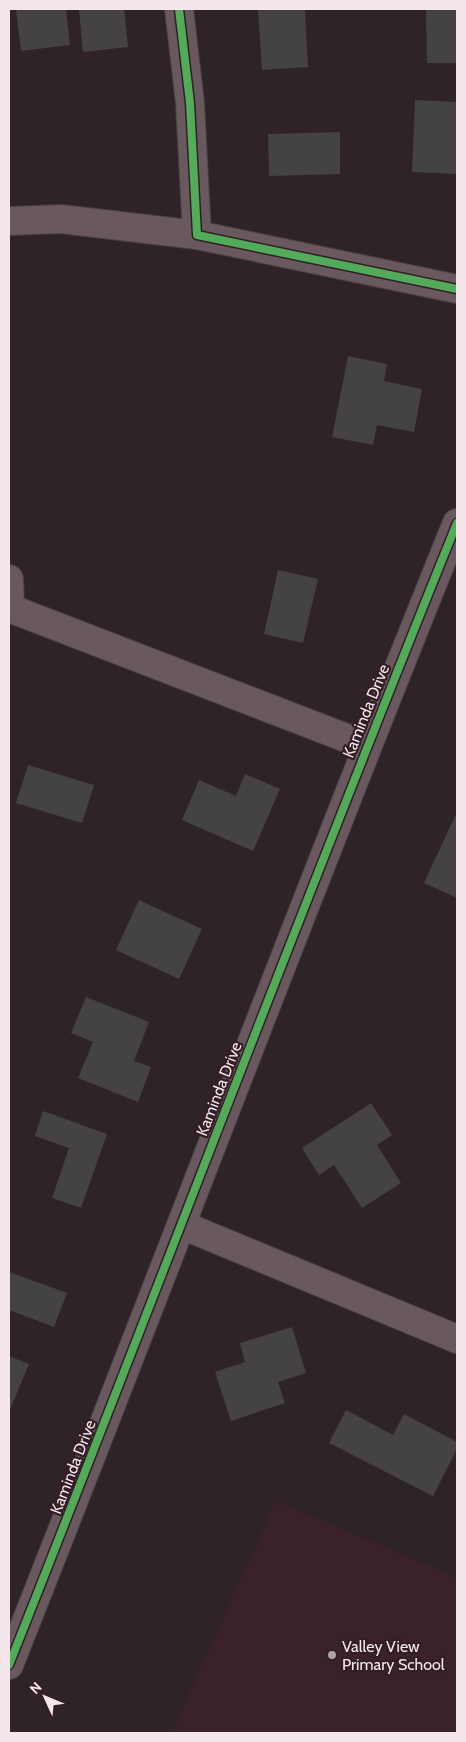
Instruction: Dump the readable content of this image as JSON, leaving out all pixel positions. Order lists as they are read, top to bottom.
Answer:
{
  "streets": {
    "street": ["Kaminda Drive"]
  },
  "places": ["Valley View Primary School"],
  "north": "top left"
}
